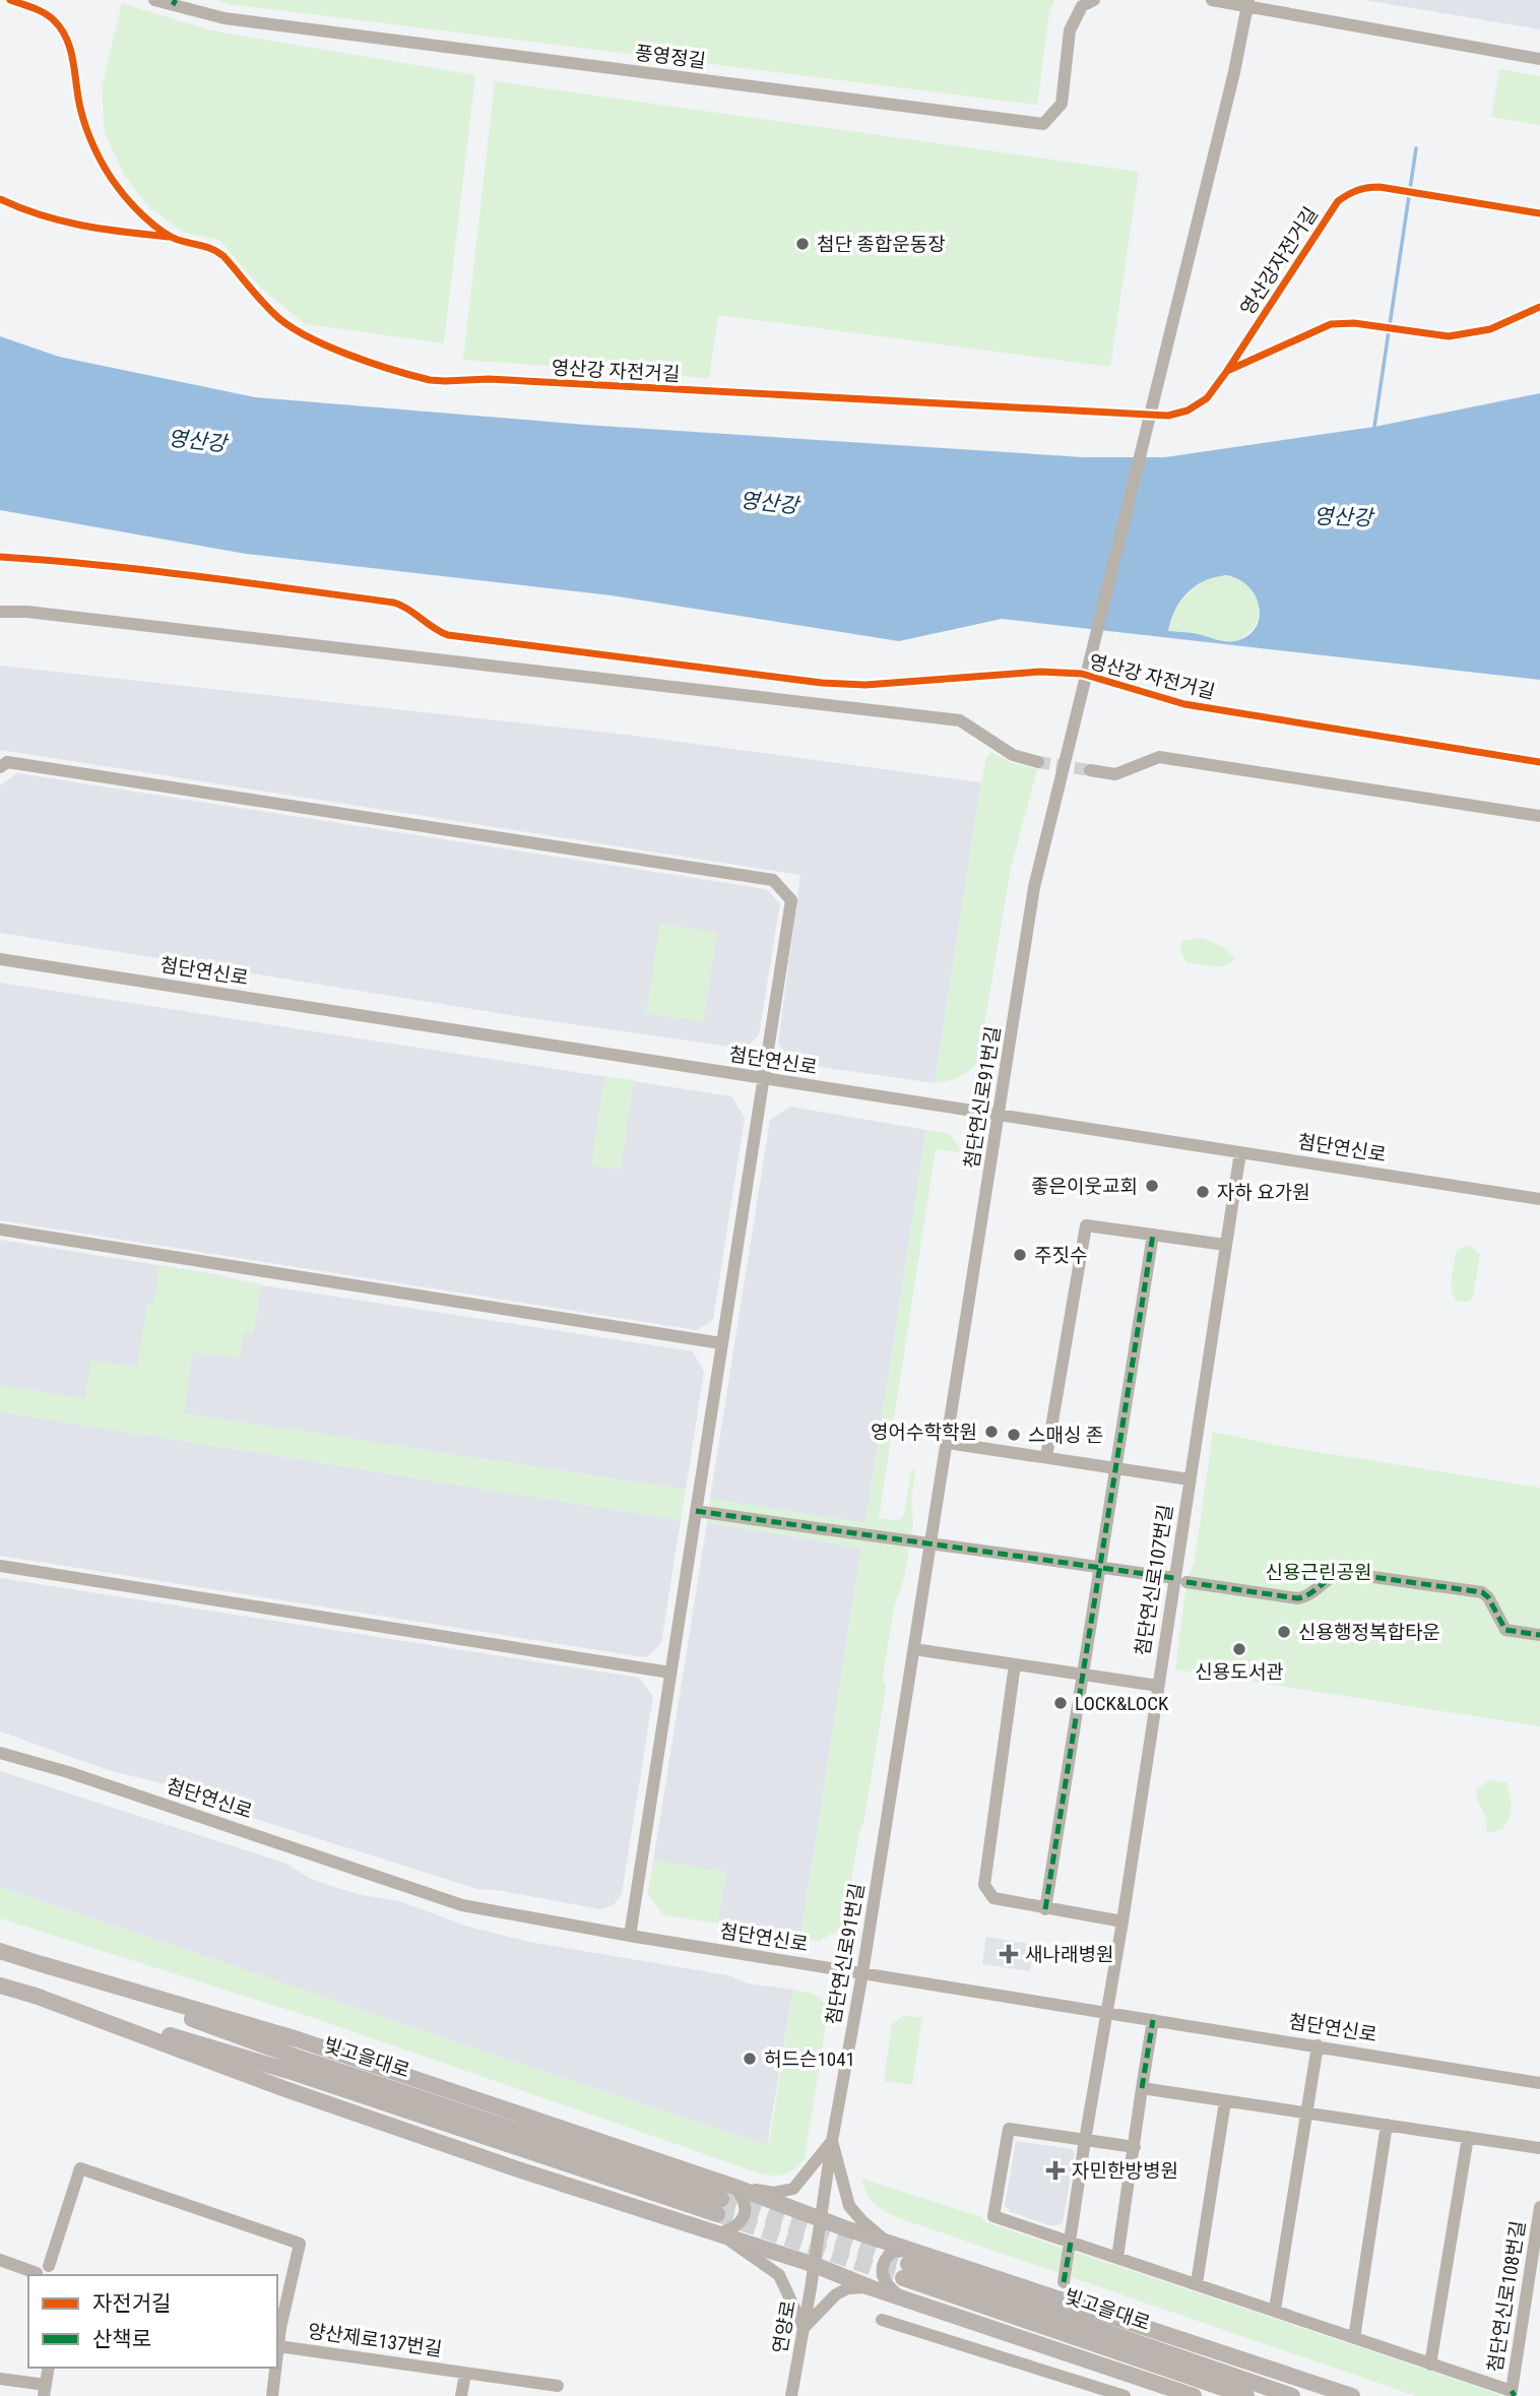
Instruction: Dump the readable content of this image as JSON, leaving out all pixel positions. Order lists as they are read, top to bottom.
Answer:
{
  "streets": {
    "main road": ["빛고을대로"],
    "street": [
      "풍영정길",
      "첨단연신로",
      "첨단연신로91번길",
      "첨단연신로107번길",
      "첨단연신로108번길",
      "연양로",
      "양산제로137번길"
    ],
    "cycle path": ["영산강자전거길", "영산강 자전거길"]
  },
  "crossings": [
    ["첨단연신로", "첨단연신로91번길"],
    ["첨단연신로", "첨단연신로107번길"],
    ["첨단연신로91번길", "연양로"]
  ],
  "water": ["영산강"],
  "parks": ["신용근린공원"],
  "places": {
    "other": [
      "첨단 종합운동장",
      "좋은이웃교회",
      "자하 요가원",
      "주짓수",
      "영어수학학원",
      "스매싱 존",
      "신용행정복합타운",
      "신용도서관",
      "LOCK&LOCK",
      "허드슨1041"
    ],
    "health": ["새나래병원", "자민한방병원"]
  },
  "legend": ["자전거길", "산책로"]
}
